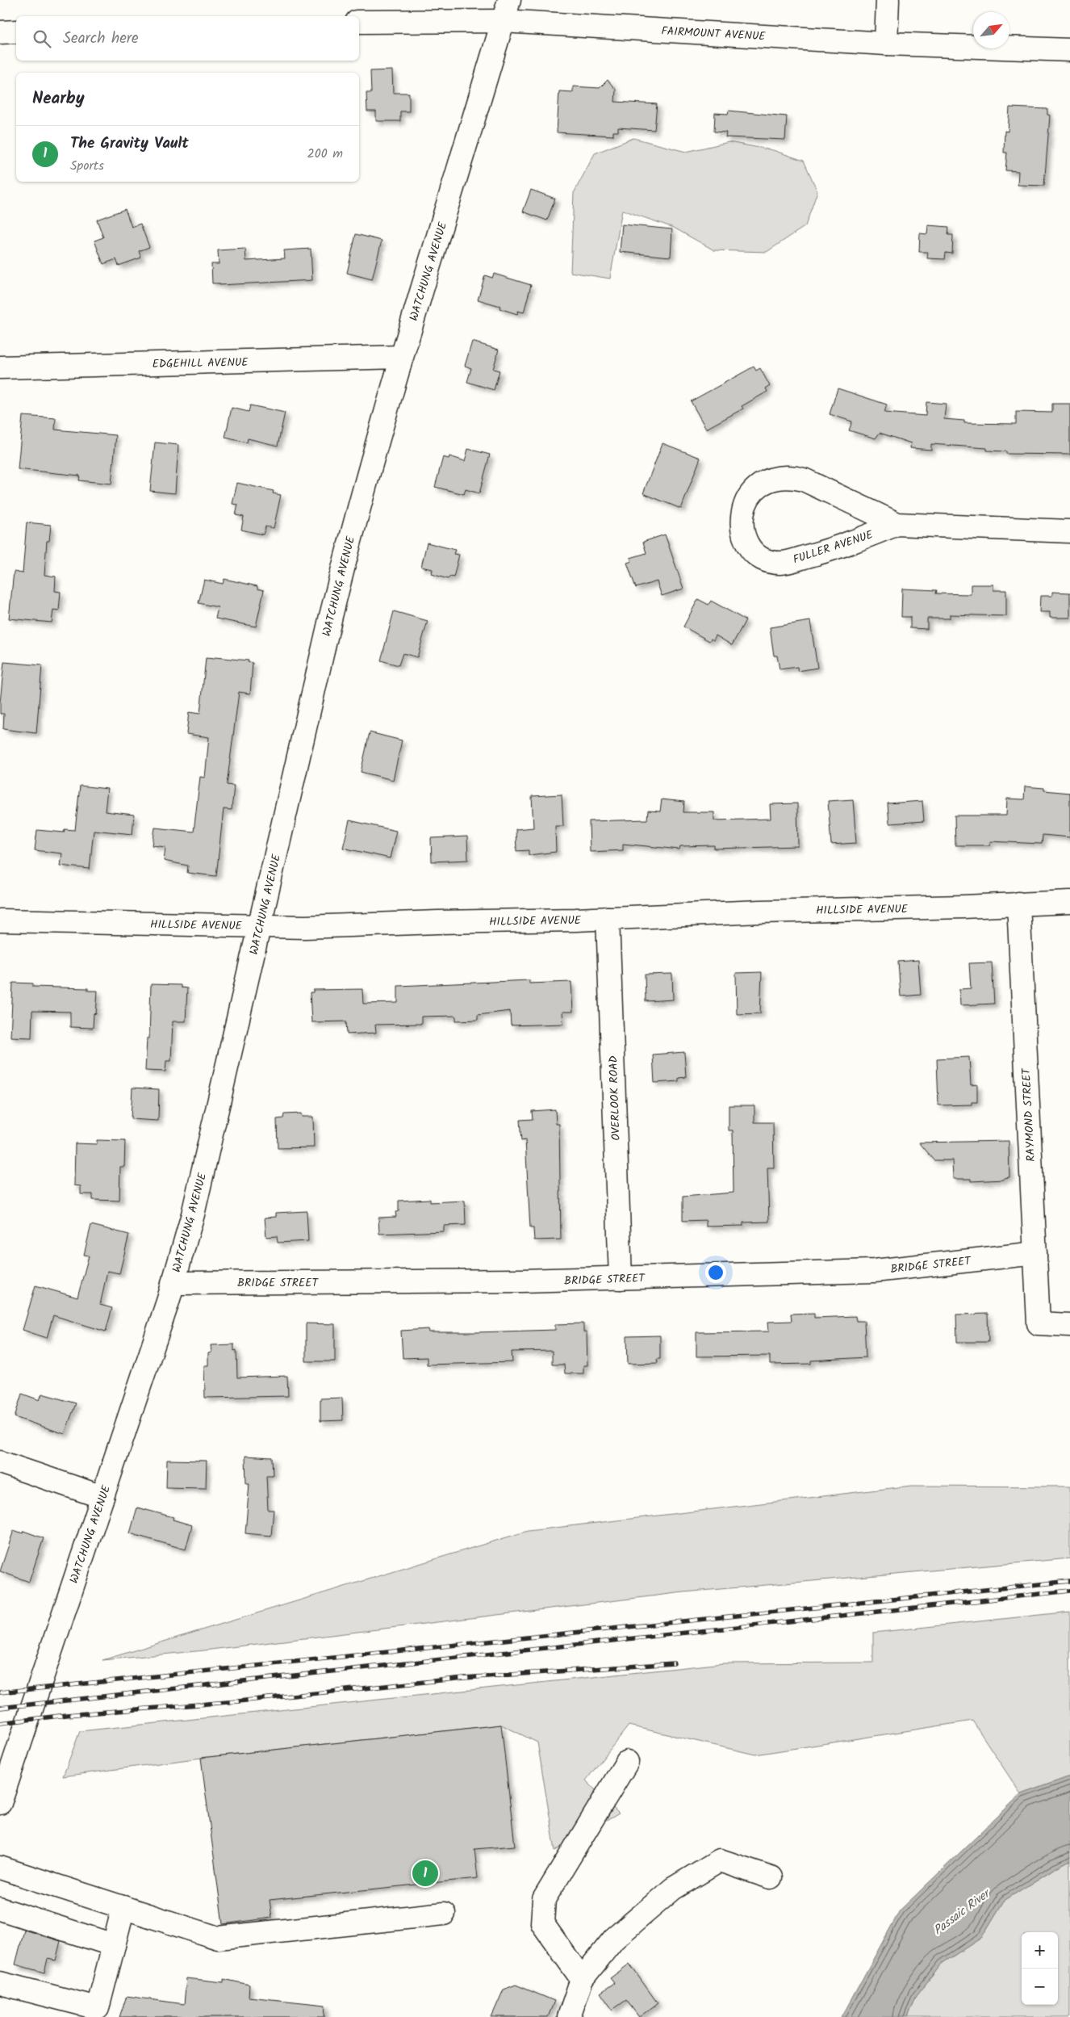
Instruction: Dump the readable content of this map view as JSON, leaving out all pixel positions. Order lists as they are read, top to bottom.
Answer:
{
  "streets": {
    "street": [
      "FAIRMOUNT AVENUE",
      "WATCHUNG AVENUE",
      "EDGEHILL AVENUE",
      "FULLER AVENUE",
      "HILLSIDE AVENUE",
      "OVERLOOK ROAD",
      "RAYMOND STREET",
      "BRIDGE STREET"
    ]
  },
  "crossings": [
    ["FAIRMOUNT AVENUE", "WATCHUNG AVENUE"],
    ["WATCHUNG AVENUE", "EDGEHILL AVENUE"],
    ["WATCHUNG AVENUE", "HILLSIDE AVENUE"],
    ["WATCHUNG AVENUE", "BRIDGE STREET"],
    ["HILLSIDE AVENUE", "OVERLOOK ROAD"],
    ["HILLSIDE AVENUE", "RAYMOND STREET"],
    ["OVERLOOK ROAD", "BRIDGE STREET"],
    ["RAYMOND STREET", "BRIDGE STREET"]
  ],
  "water": ["Passaic River"],
  "north": "top right",
  "page": {
    "search": "Search here",
    "heading": "Nearby",
    "list": [
      {
        "mark": "1",
        "name": "The Gravity Vault",
        "note": "Sports",
        "value": "200 m"
      }
    ],
    "pins": "1",
    "map_buttons": ["+", "−"]
  }
}
